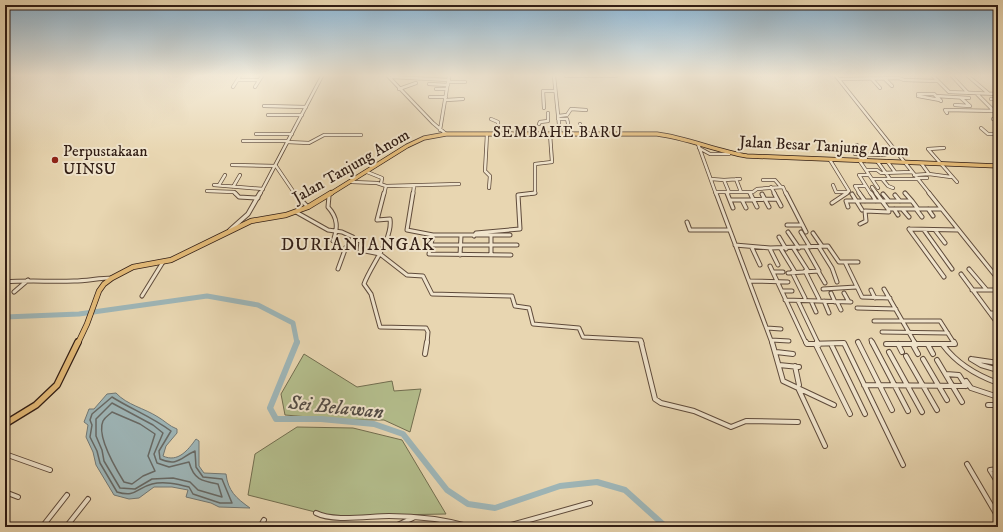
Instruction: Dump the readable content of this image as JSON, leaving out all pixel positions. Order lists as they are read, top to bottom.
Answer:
{
  "streets": {
    "main road": ["Jalan Besar Tanjung Anom", "Jalan Tanjung Anom"]
  },
  "crossings": [
    ["Jalan Besar Tanjung Anom", "Jalan Tanjung Anom"]
  ],
  "districts": ["SEMBAHE BARU", "DURIANJANGAK"],
  "water": ["Sei Belawan"],
  "places": ["Perpustakaan UINSU"]
}
